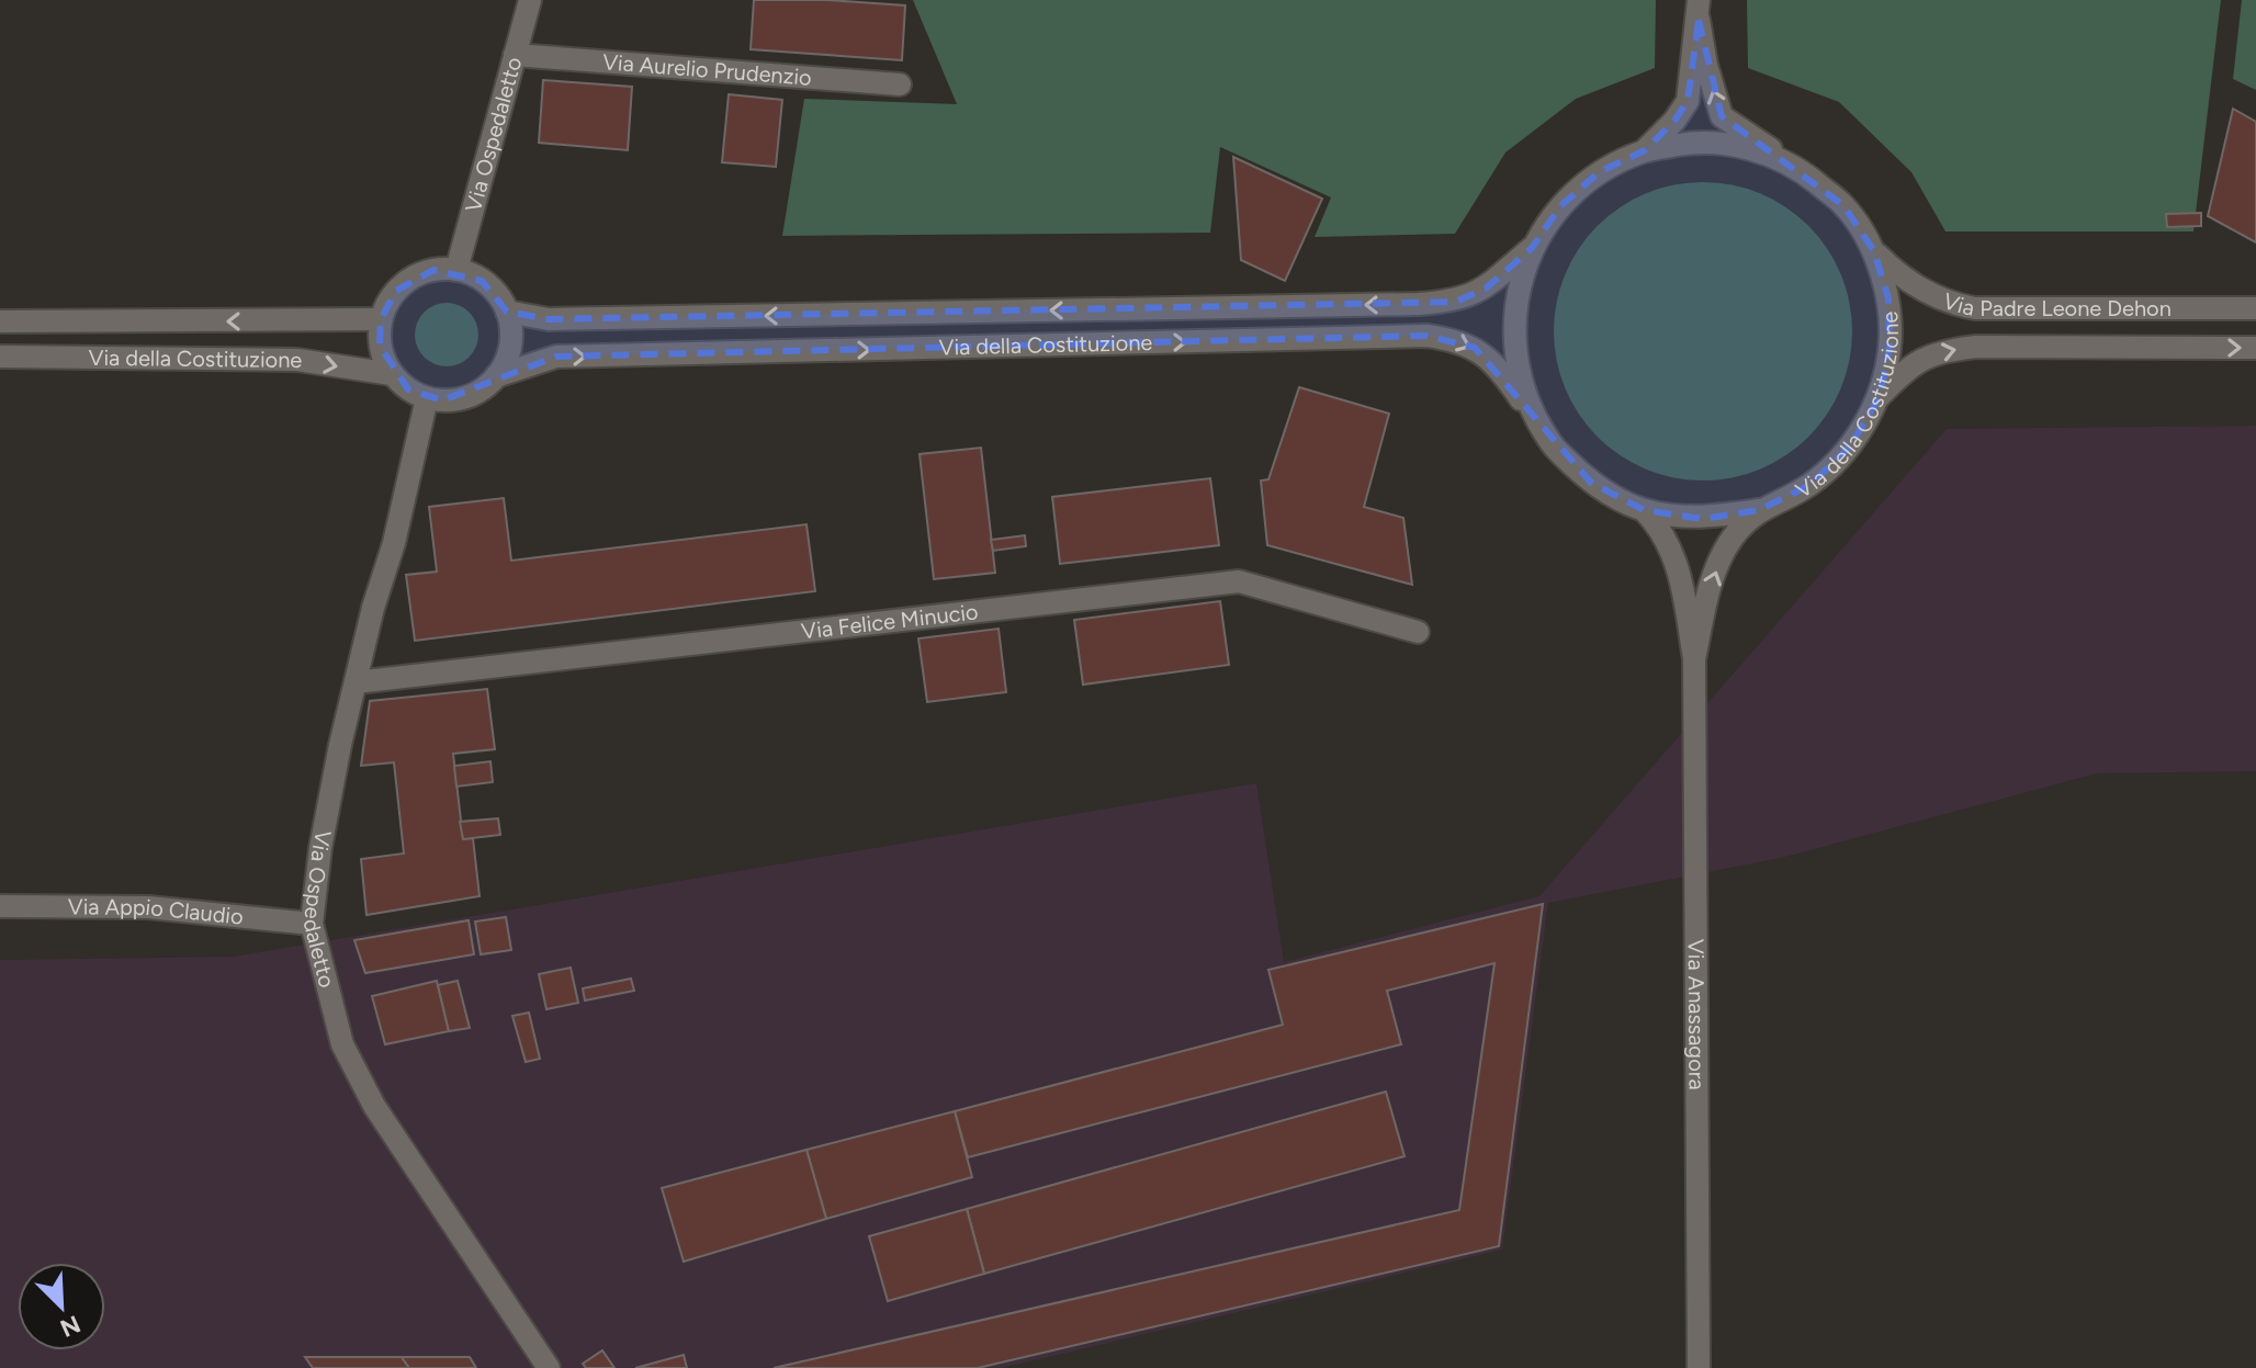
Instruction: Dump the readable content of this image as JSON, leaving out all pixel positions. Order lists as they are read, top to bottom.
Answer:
{
  "streets": {
    "street": [
      "Via Aurelio Prudenzio",
      "Via Ospedaletto",
      "Via Padre Leone Dehon",
      "Via della Costituzione",
      "Via Felice Minucio",
      "Via Appio Claudio",
      "Via Anassagora"
    ]
  },
  "crossings": [
    ["Via Aurelio Prudenzio", "Via Ospedaletto"],
    ["Via Ospedaletto", "Via della Costituzione"],
    ["Via Ospedaletto", "Via Felice Minucio"],
    ["Via Ospedaletto", "Via Appio Claudio"],
    ["Via Padre Leone Dehon", "Via della Costituzione"],
    ["Via della Costituzione", "Via Anassagora"]
  ],
  "north": "bottom right"
}
